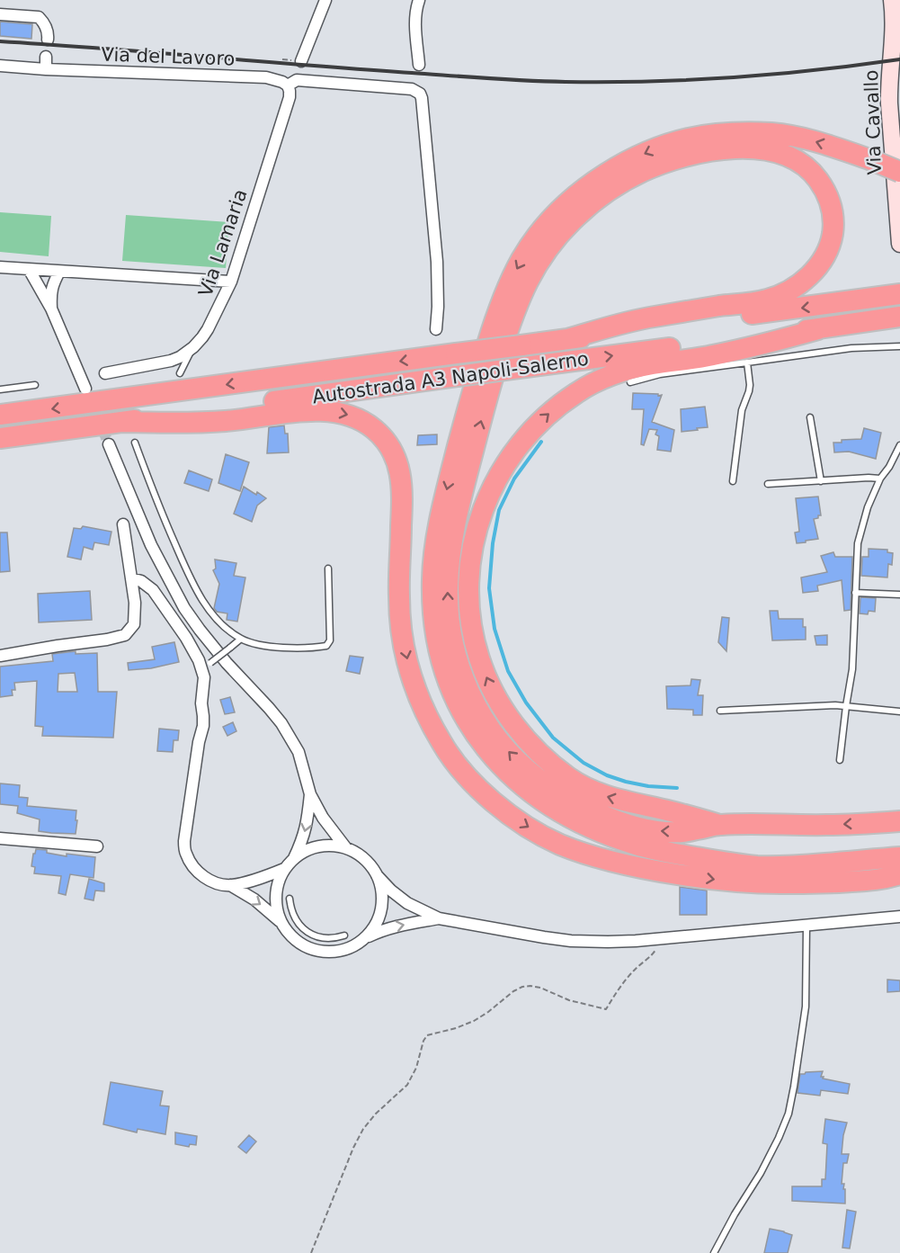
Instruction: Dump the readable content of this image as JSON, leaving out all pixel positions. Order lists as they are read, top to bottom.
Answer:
{
  "streets": {
    "highway": ["Autostrada A3 Napoli-Salerno"],
    "main road": ["Via Cavallo"],
    "street": ["Via del Lavoro", "Via Lamaria"]
  },
  "crossings": [
    ["Via del Lavoro", "Via Lamaria"]
  ]
}
